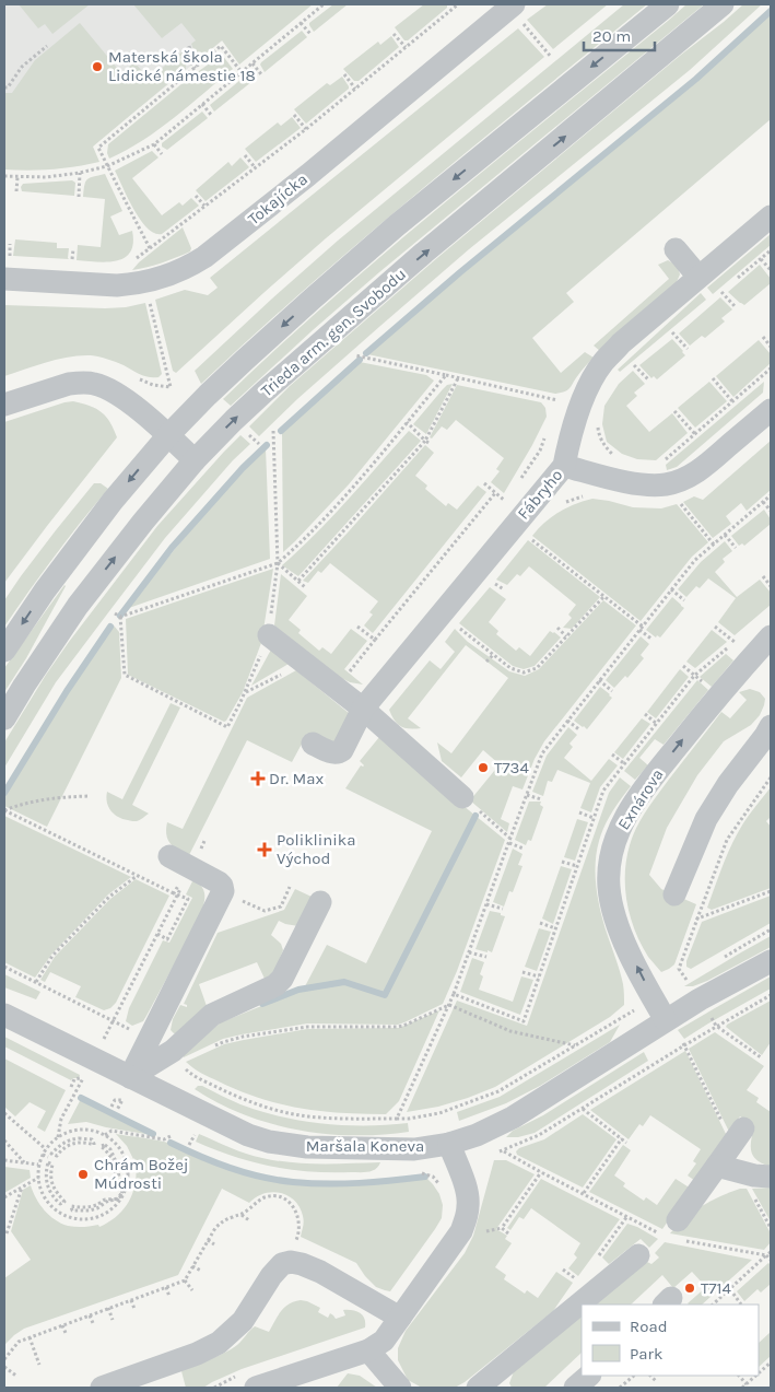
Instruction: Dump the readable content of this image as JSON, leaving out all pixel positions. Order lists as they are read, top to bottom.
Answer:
{
  "streets": {
    "street": [
      "Tokajícka",
      "Trieda arm. gen. Svobodu",
      "Fábryho",
      "Exnárova",
      "Maršala Koneva"
    ]
  },
  "crossings": [
    ["Exnárova", "Maršala Koneva"]
  ],
  "places": {
    "other": [
      "Materská škola Lidické námestie 18",
      "T734",
      "Chrám Božej Múdrosti",
      "T714"
    ],
    "health": ["Dr. Max", "Poliklinika Východ"]
  },
  "legend": ["Road", "Park"],
  "scale_bar": "20 m"
}
